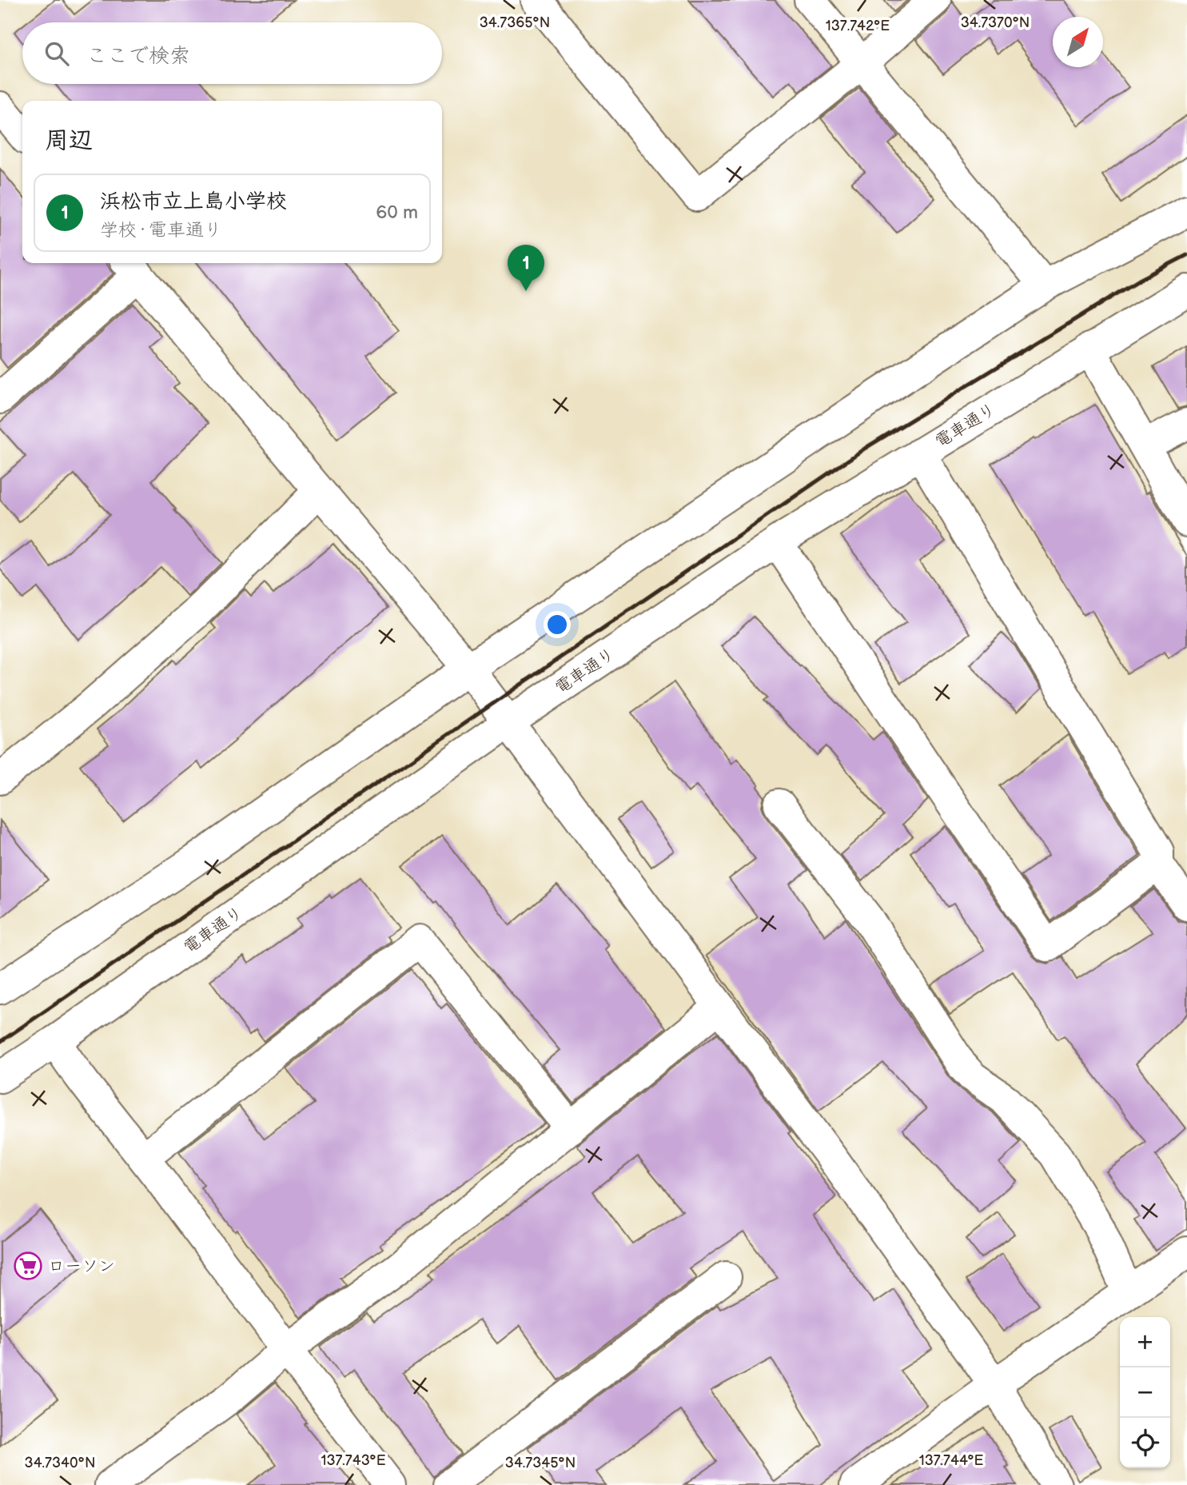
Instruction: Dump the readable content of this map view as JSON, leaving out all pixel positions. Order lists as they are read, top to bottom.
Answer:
{
  "streets": {
    "street": ["電車通り"]
  },
  "places": {
    "supermarket": ["ローソン"]
  },
  "north": "top right",
  "page": {
    "search": "ここで検索",
    "heading": "周辺",
    "list": [
      {
        "mark": "1",
        "name": "浜松市立上島小学校",
        "note": "学校 · 電車通り",
        "value": "60 m"
      }
    ],
    "pins": "1",
    "map_buttons": ["+", "−"]
  },
  "coordinates": [
    "34.7365°N",
    "34.7370°N",
    "137.742°E",
    "137.743°E",
    "137.744°E",
    "34.7340°N",
    "34.7345°N"
  ]
}
